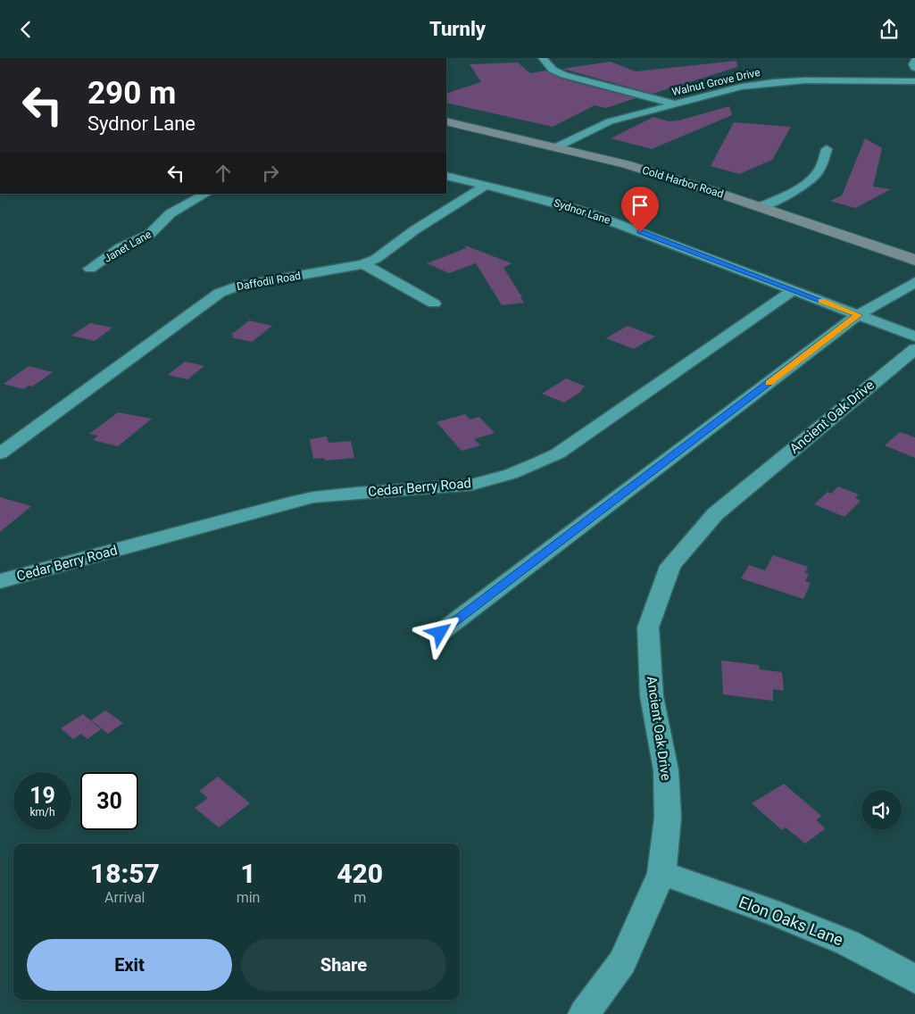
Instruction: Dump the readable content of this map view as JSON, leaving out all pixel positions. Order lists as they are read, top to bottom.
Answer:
{
  "streets": {
    "main road": ["Cold Harbor Road"],
    "street": [
      "Walnut Grove Drive",
      "Sydnor Lane",
      "Janet Lane",
      "Daffodil Road",
      "Ancient Oak Drive",
      "Cedar Berry Road",
      "Elon Oaks Lane"
    ]
  },
  "crossings": [
    ["Walnut Grove Drive", "Cold Harbor Road"],
    ["Sydnor Lane", "Daffodil Road"],
    ["Sydnor Lane", "Cedar Berry Road"],
    ["Ancient Oak Drive", "Elon Oaks Lane"]
  ],
  "page": {
    "header": "Turnly",
    "turn": ["290 m", "Sydnor Lane"],
    "speed": "19 km/h",
    "limit": "30",
    "eta": [
      "18:57",
      "Arrival",
      "1",
      "min",
      "420",
      "m"
    ],
    "buttons": ["Exit", "Share"]
  }
}
